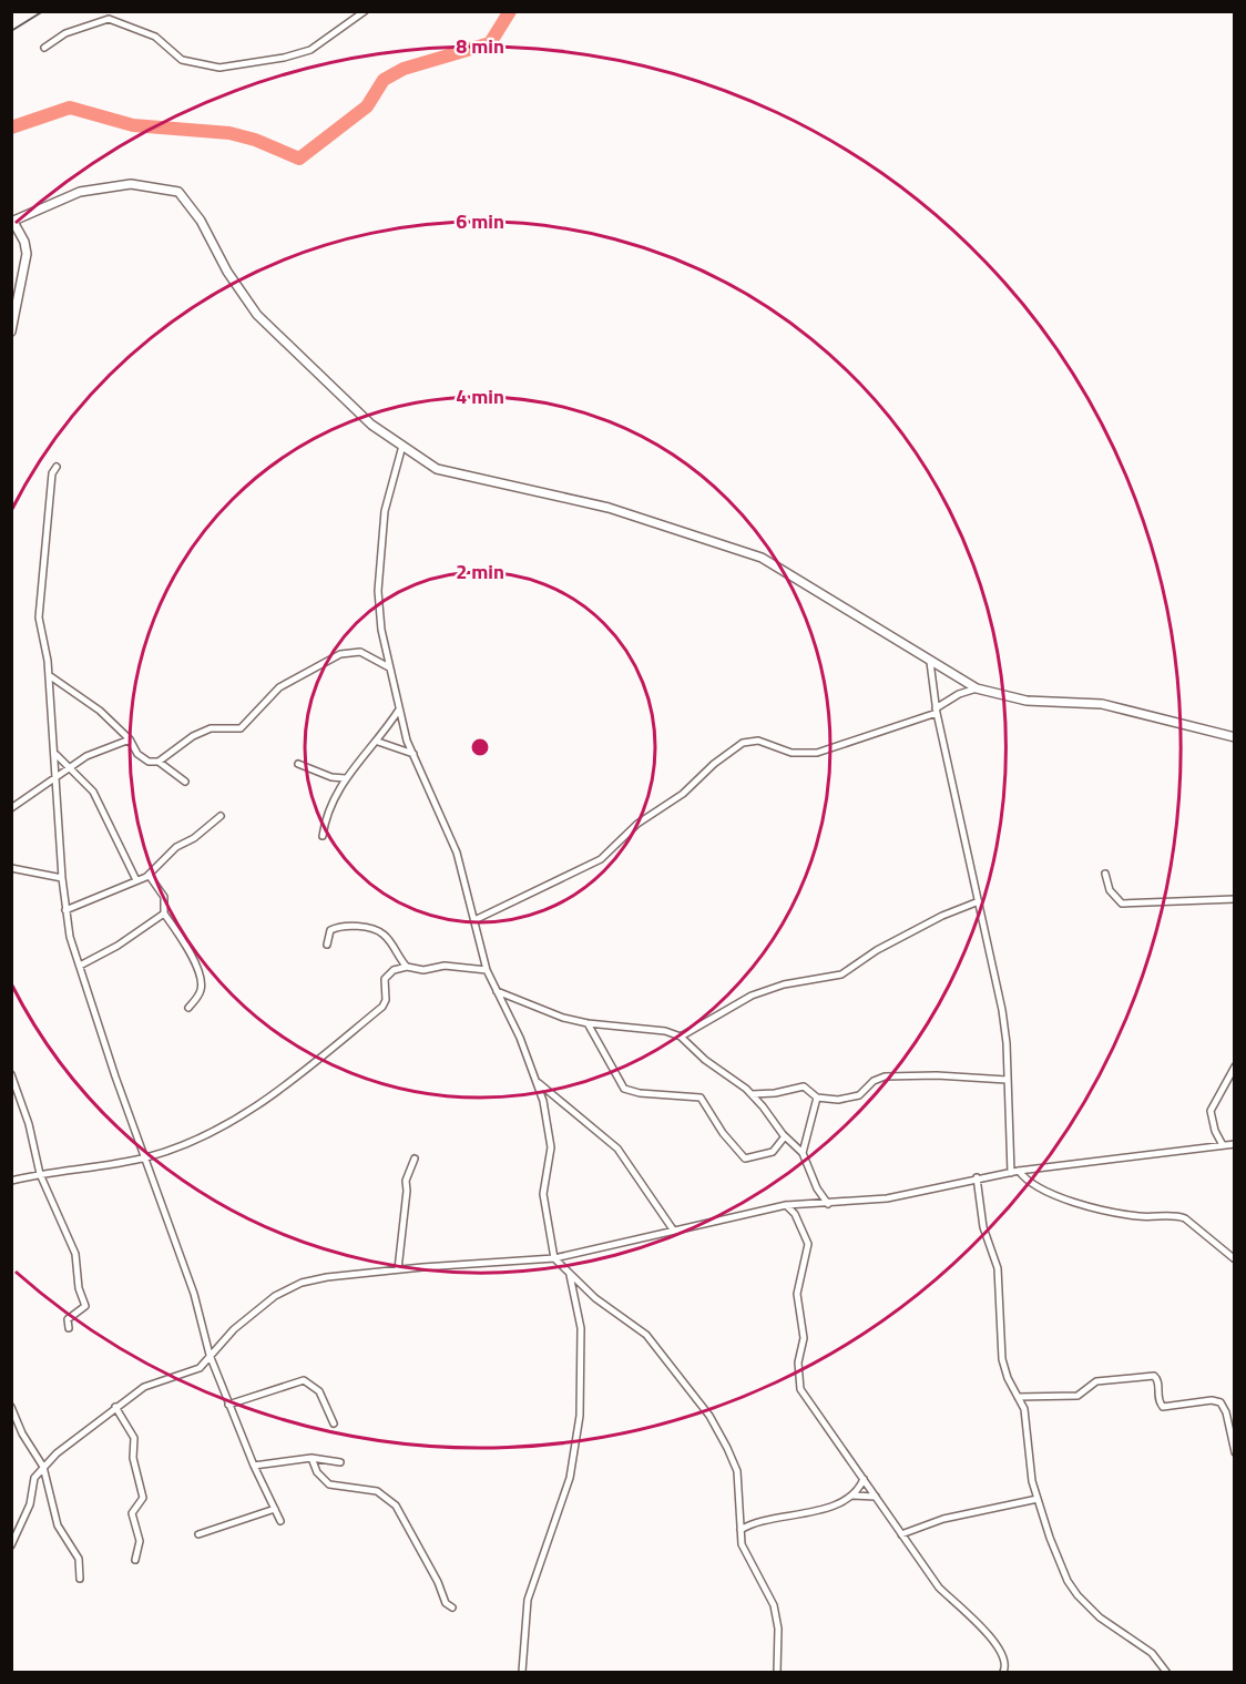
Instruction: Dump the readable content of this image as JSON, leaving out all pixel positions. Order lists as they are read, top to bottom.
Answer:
{
  "rings": [
    "8 min",
    "6 min",
    "4 min",
    "2 min"
  ]
}
